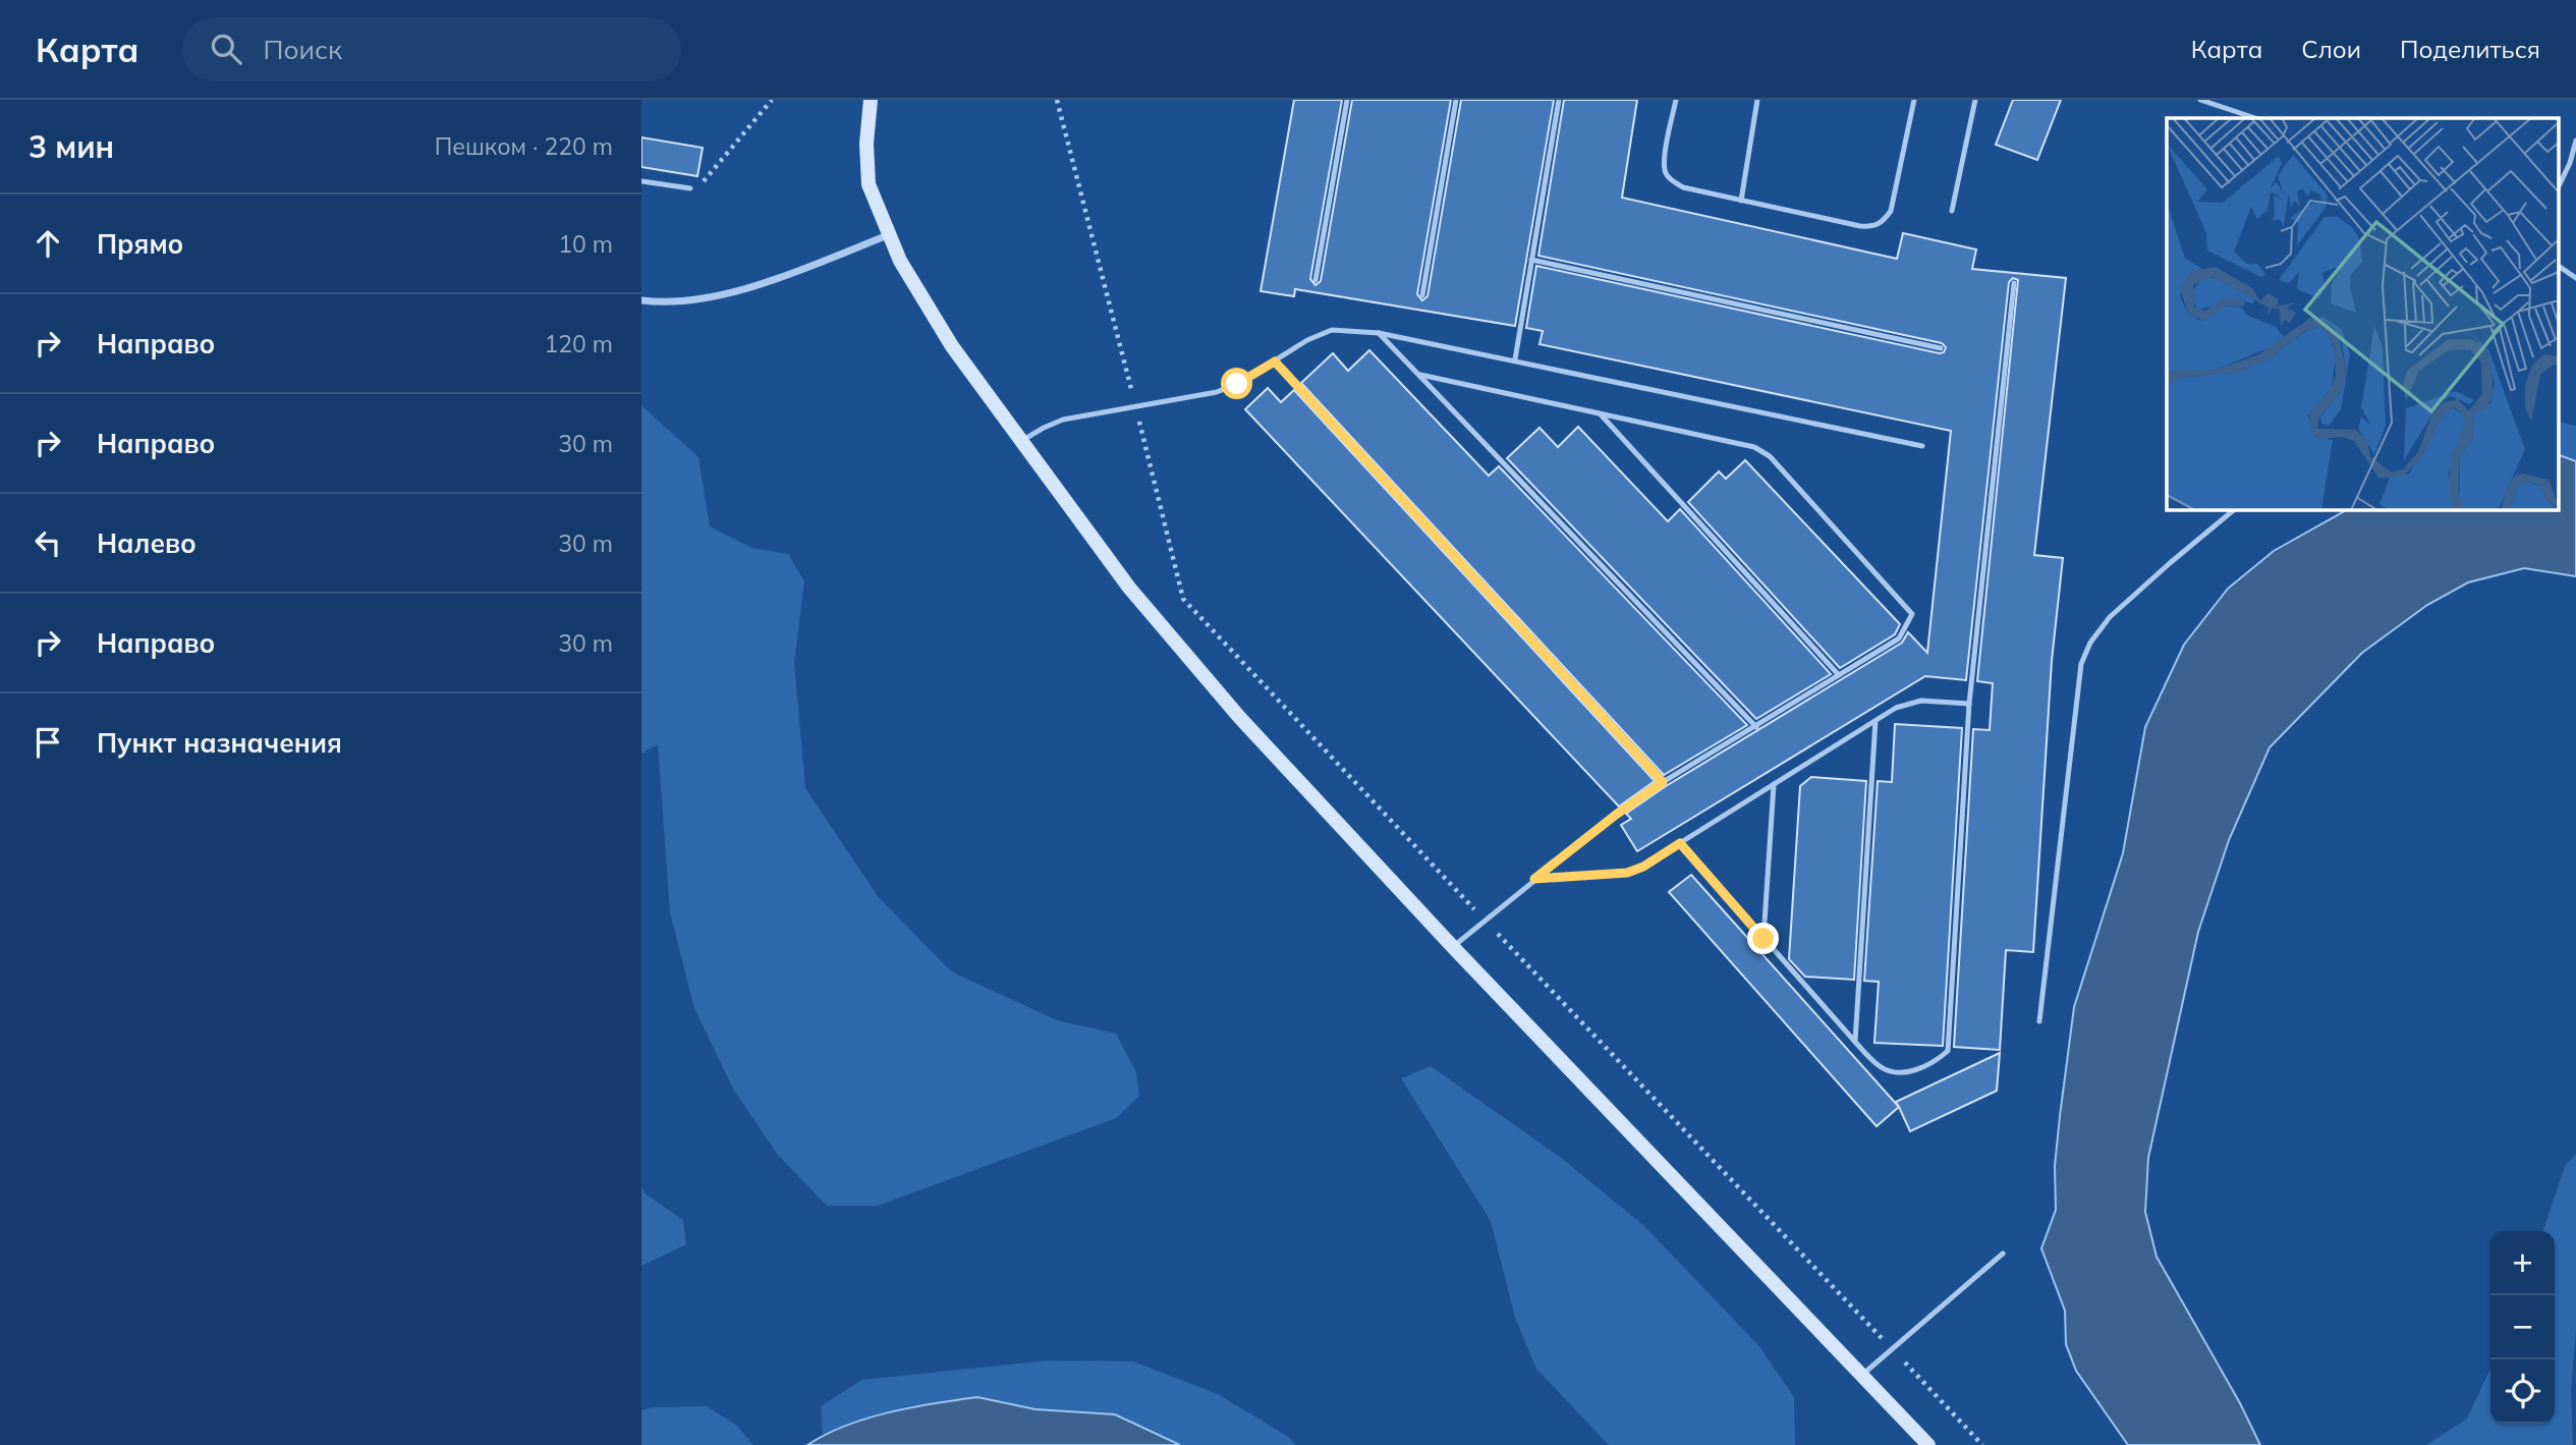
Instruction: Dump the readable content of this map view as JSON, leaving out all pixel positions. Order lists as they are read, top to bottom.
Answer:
{
  "page": {
    "header": "Карта",
    "search": "Поиск",
    "nav": ["Карта", "Слои", "Поделиться"],
    "heading": ["3 мин", "Пешком · 220 m"],
    "list": [
      ["Прямо", "10 m"],
      ["Направо", "120 m"],
      ["Направо", "30 m"],
      ["Налево", "30 m"],
      ["Направо", "30 m"],
      "Пункт назначения"
    ],
    "map_buttons": ["+", "−"]
  }
}
